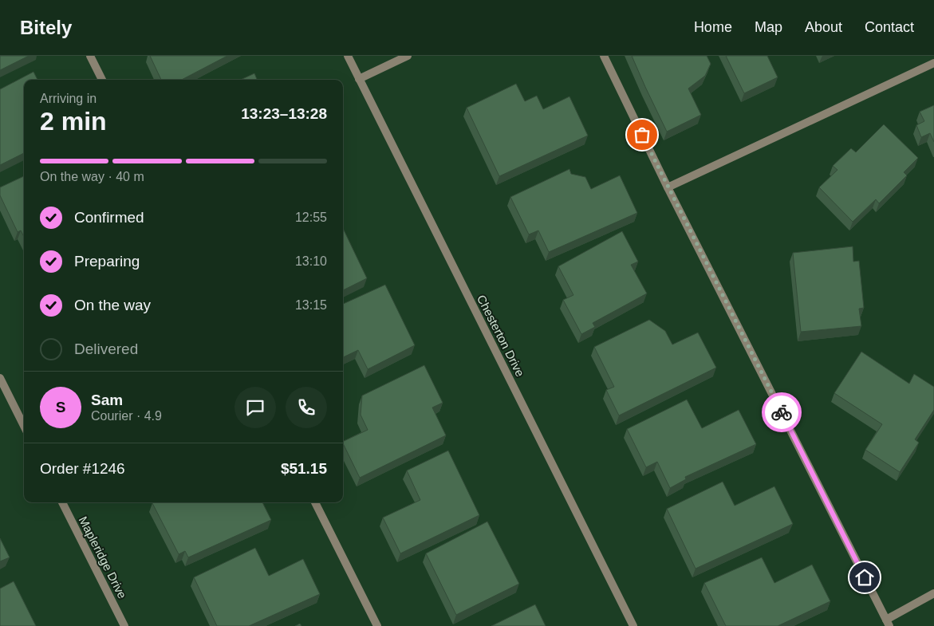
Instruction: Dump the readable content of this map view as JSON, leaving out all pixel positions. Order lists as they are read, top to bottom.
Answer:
{
  "streets": {
    "street": ["Chesterton Drive", "Mapleridge Drive"]
  },
  "page": {
    "header": "Bitely",
    "nav": [
      "Home",
      "Map",
      "About",
      "Contact"
    ],
    "heading": ["2 min", "Arriving in", "13:23–13:28"],
    "panel": [
      "Sam",
      "Courier · 4.9",
      "Order #1246",
      "$51.15"
    ],
    "bar": "On the way · 40 m",
    "list": [
      ["Confirmed", "12:55"],
      ["Preparing", "13:10"],
      ["On the way", "13:15"],
      "Delivered"
    ],
    "round": "S"
  }
}
